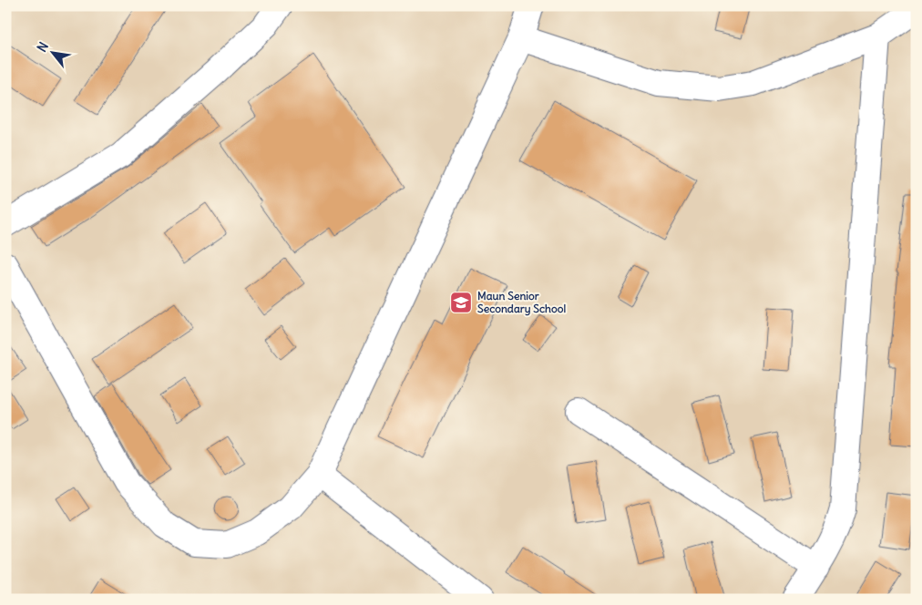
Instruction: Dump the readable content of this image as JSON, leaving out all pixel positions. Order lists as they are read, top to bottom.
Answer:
{
  "places": {
    "school or university": ["Maun Senior Secondary School"]
  },
  "north": "top left"
}
